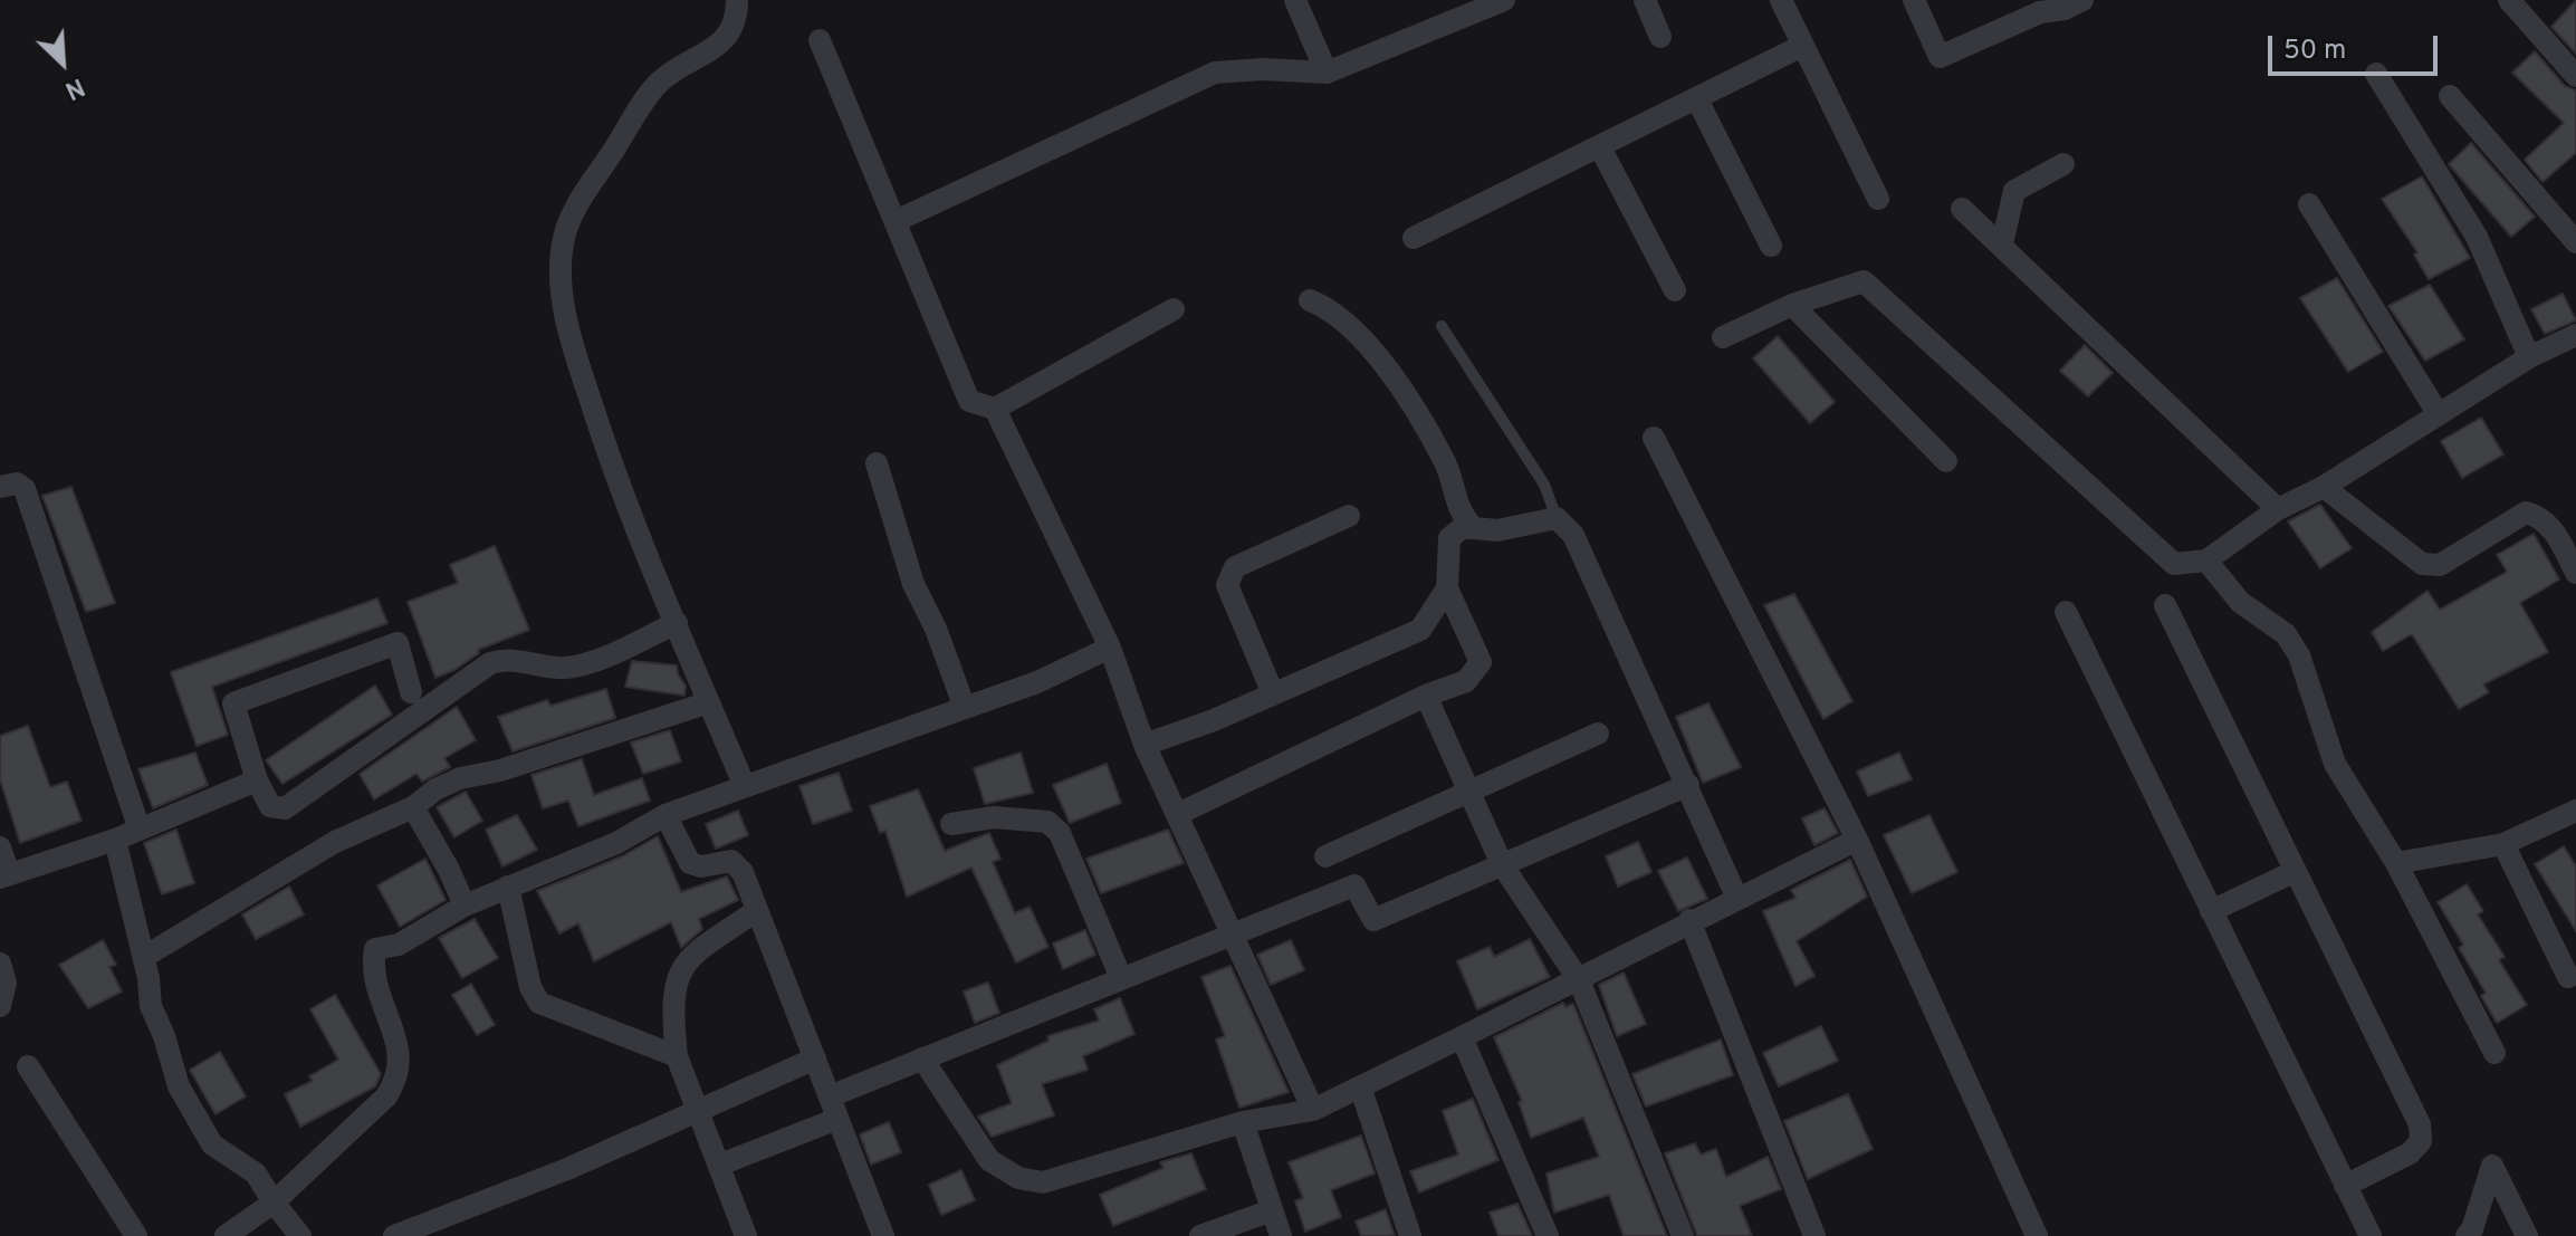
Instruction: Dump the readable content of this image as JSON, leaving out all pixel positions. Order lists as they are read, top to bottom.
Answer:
{
  "scale_bar": "50 m",
  "north": "bottom right"
}
